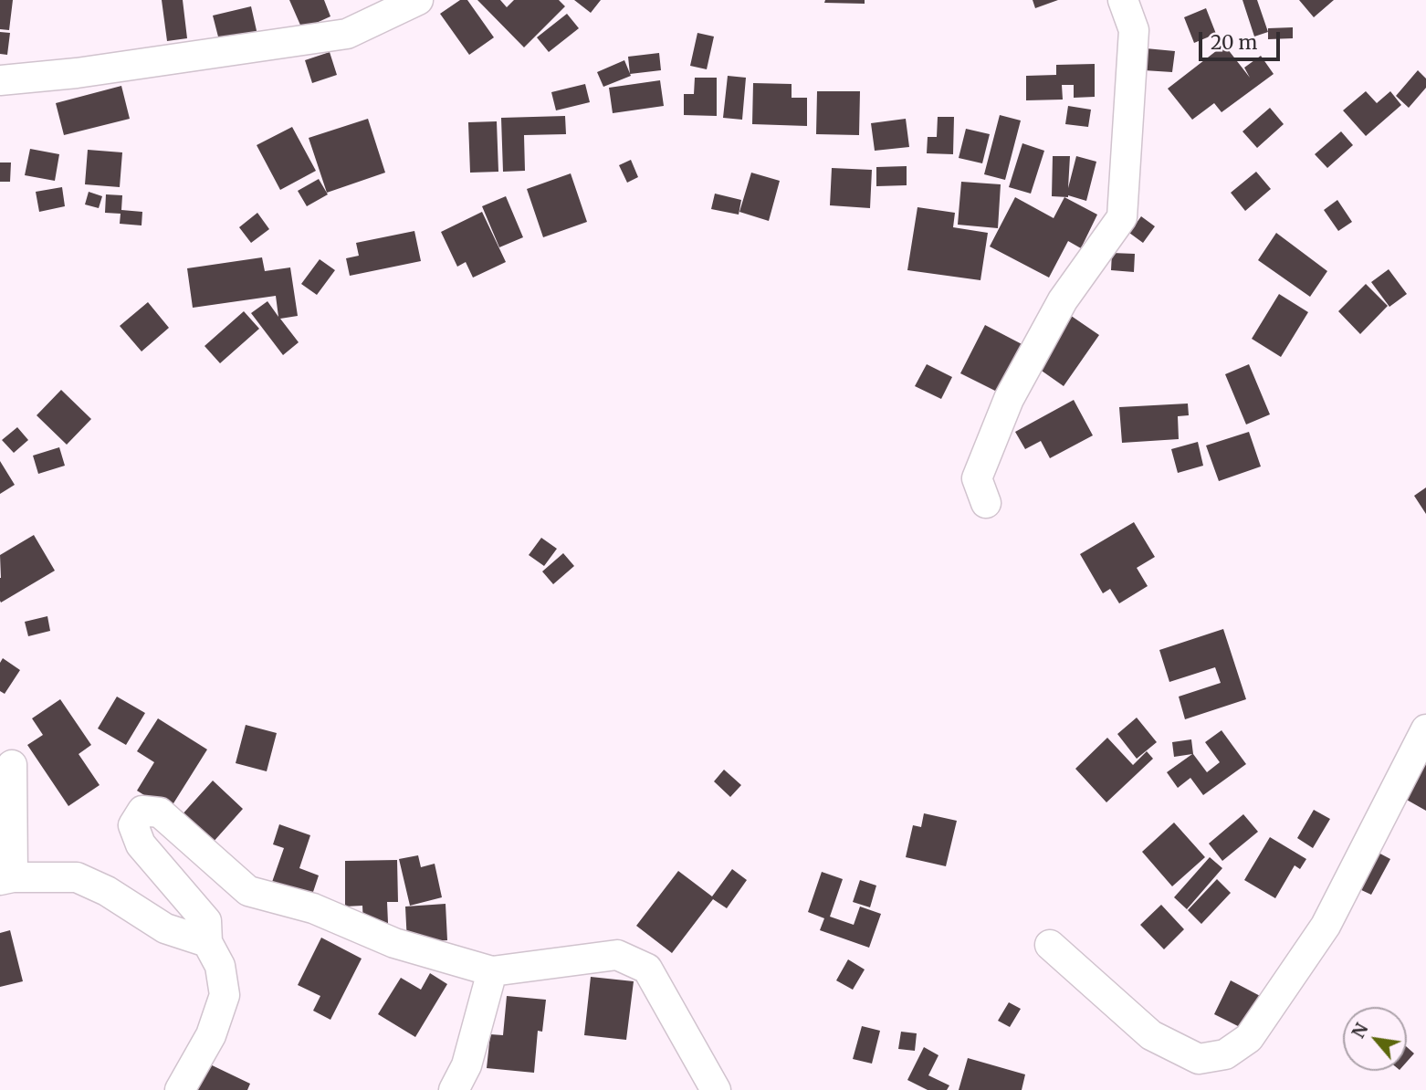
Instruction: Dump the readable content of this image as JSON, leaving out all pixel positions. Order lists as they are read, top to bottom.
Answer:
{
  "scale_bar": "20 m",
  "north": "top left"
}
